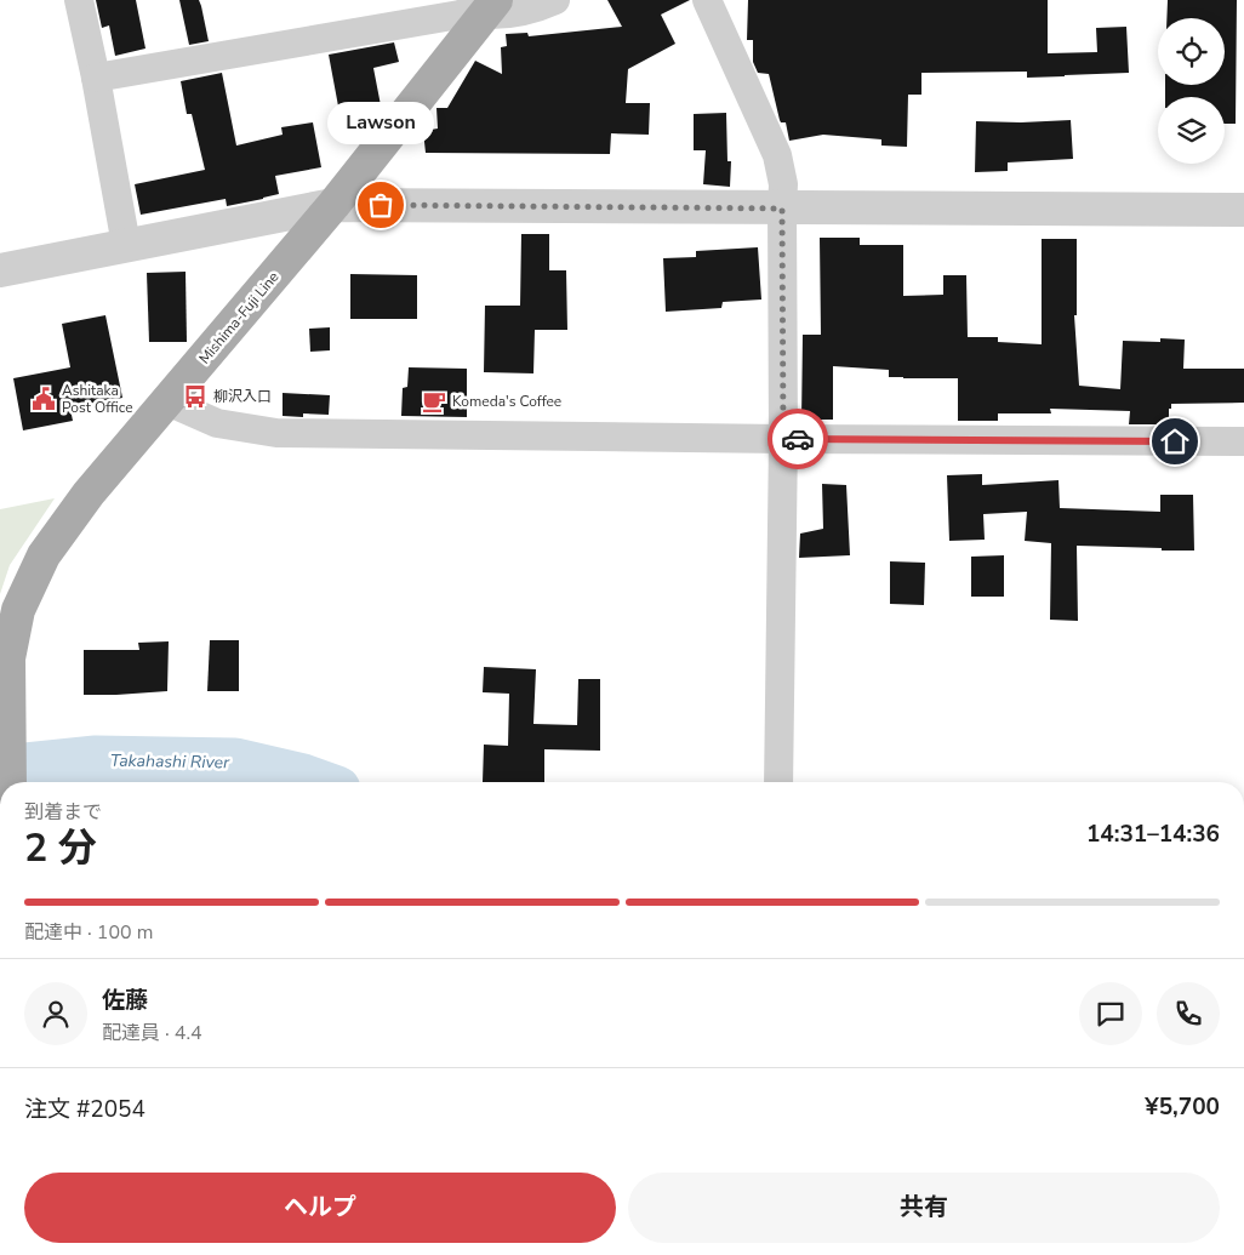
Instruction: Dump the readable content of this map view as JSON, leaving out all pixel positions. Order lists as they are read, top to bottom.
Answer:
{
  "streets": {
    "main road": ["Mishima-Fuji Line"]
  },
  "water": ["Takahashi River"],
  "places": {
    "other": ["Lawson"],
    "bus stop": ["柳沢入口"],
    "public building": ["Ashitaka Post Office"],
    "cafe": ["Komeda's Coffee"]
  },
  "page": {
    "bubble": "Lawson",
    "heading": ["2 分", "到着まで", "14:31–14:36"],
    "panel": [
      "佐藤",
      "配達員 · 4.4",
      "注文 #2054",
      "¥5,700"
    ],
    "bar": "配達中 · 100 m",
    "buttons": ["ヘルプ", "共有"]
  }
}
